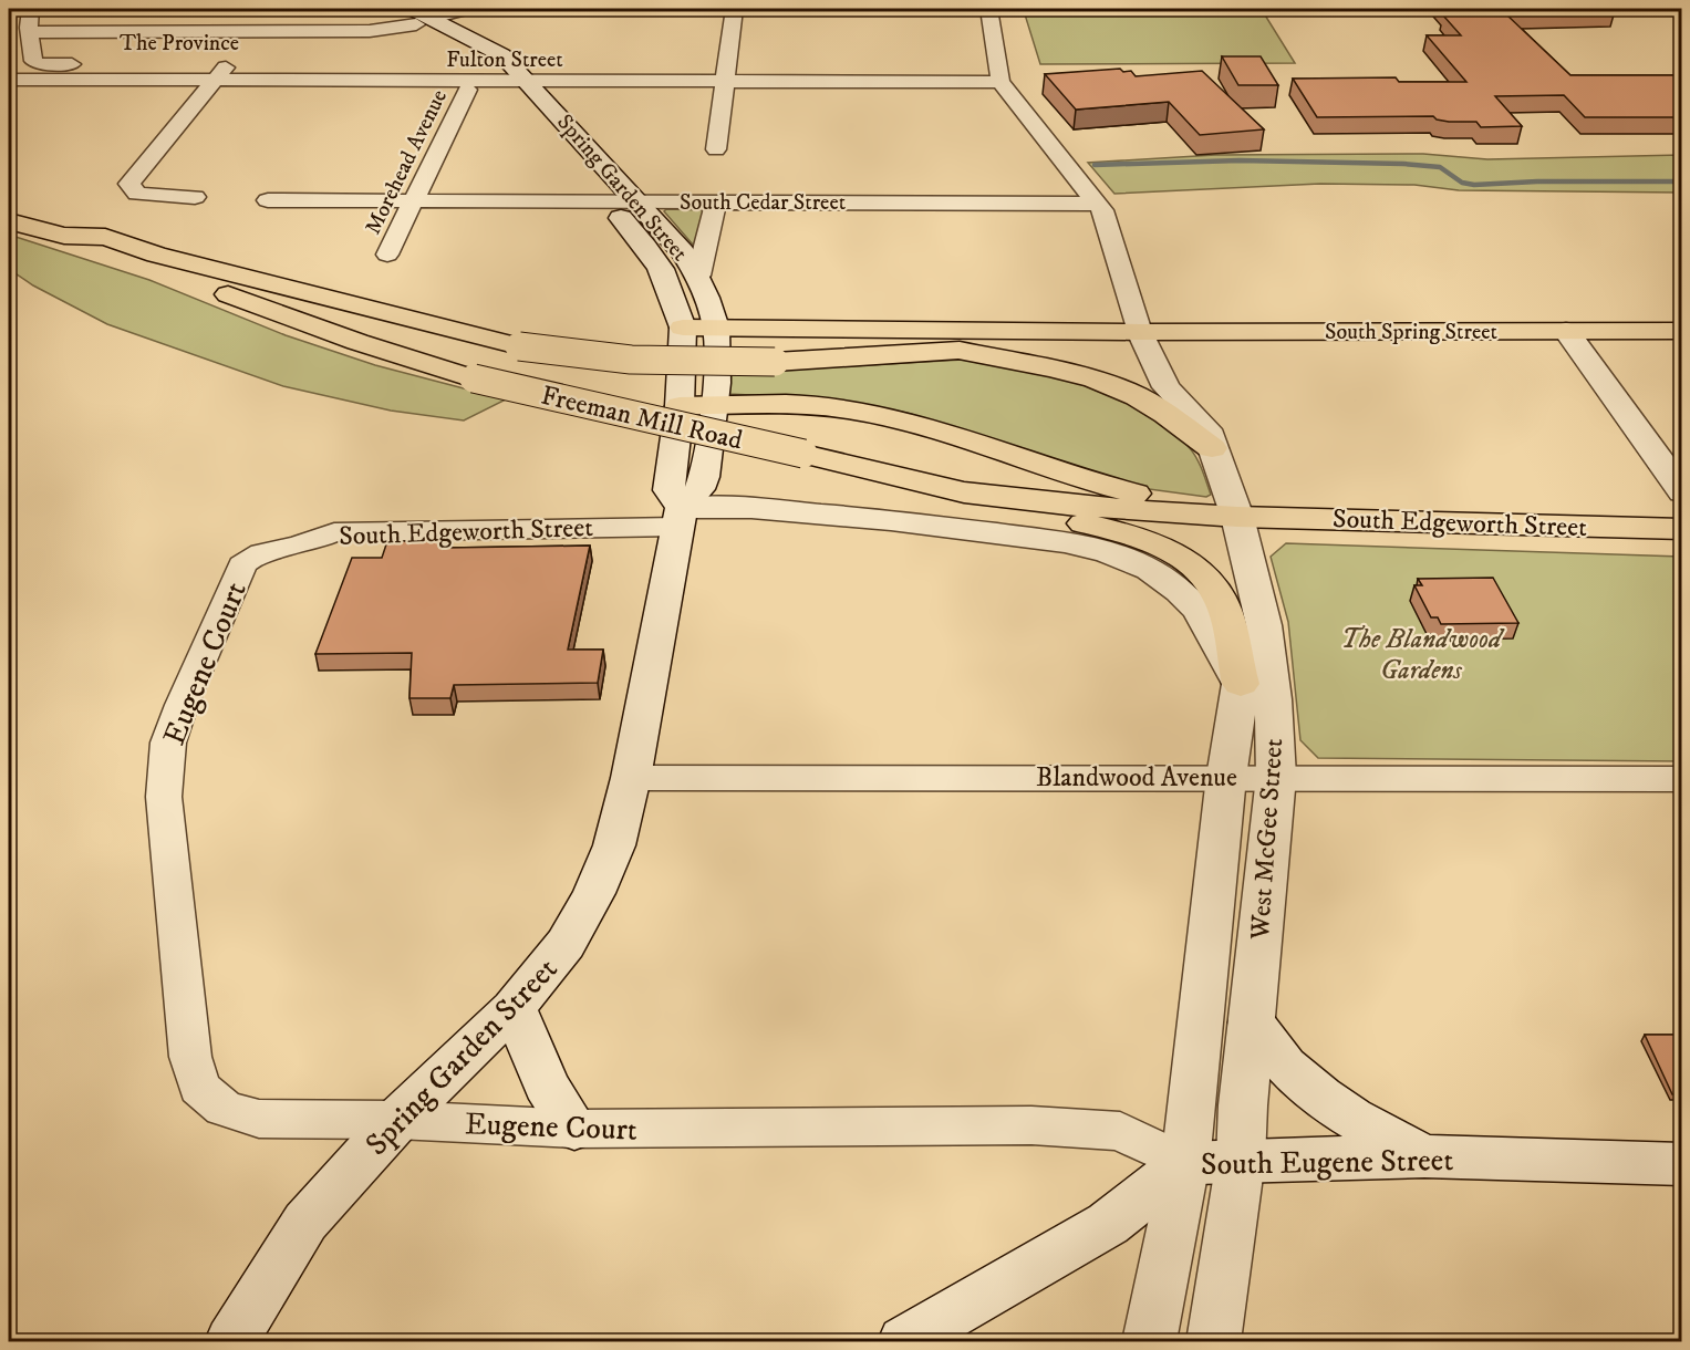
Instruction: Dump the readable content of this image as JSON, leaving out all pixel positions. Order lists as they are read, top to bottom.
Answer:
{
  "streets": {
    "main road": [
      "Spring Garden Street",
      "South Spring Street",
      "Freeman Mill Road",
      "South Edgeworth Street",
      "West McGee Street",
      "South Eugene Street"
    ],
    "street": [
      "The Province",
      "Fulton Street",
      "Morehead Avenue",
      "South Cedar Street",
      "Eugene Court",
      "Blandwood Avenue"
    ]
  },
  "crossings": [
    ["The Province", "Fulton Street"],
    ["Fulton Street", "Spring Garden Street"],
    ["Fulton Street", "West McGee Street"],
    ["Morehead Avenue", "South Cedar Street"],
    ["Spring Garden Street", "South Cedar Street"],
    ["Spring Garden Street", "South Edgeworth Street"],
    ["Spring Garden Street", "Eugene Court"],
    ["Spring Garden Street", "Blandwood Avenue"],
    ["South Cedar Street", "West McGee Street"],
    ["South Spring Street", "Freeman Mill Road"],
    ["South Spring Street", "West McGee Street"],
    ["Freeman Mill Road", "South Edgeworth Street"],
    ["Freeman Mill Road", "West McGee Street"],
    ["South Edgeworth Street", "Eugene Court"],
    ["South Edgeworth Street", "West McGee Street"],
    ["Eugene Court", "West McGee Street"],
    ["Eugene Court", "South Eugene Street"],
    ["Blandwood Avenue", "West McGee Street"],
    ["West McGee Street", "South Eugene Street"]
  ],
  "parks": ["The Blandwood Gardens"]
}
